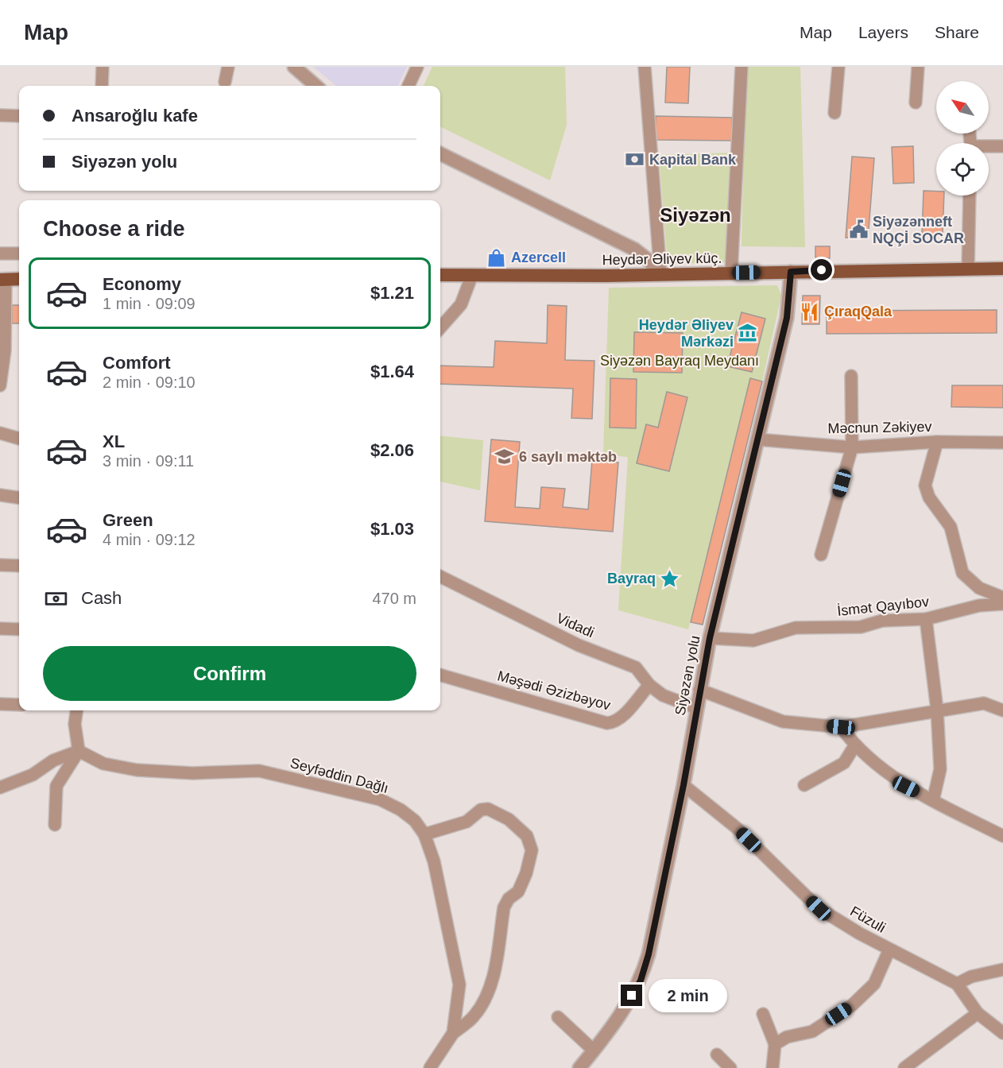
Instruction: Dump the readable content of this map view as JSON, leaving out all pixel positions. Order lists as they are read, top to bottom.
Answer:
{
  "streets": {
    "main road": ["Heydər Əliyev küç."],
    "street": [
      "Məcnun Zəkiyev",
      "İsmət Qayıbov",
      "Vidadi",
      "Siyəzən yolu",
      "Məşədi Əzizbəyov",
      "Seyfəddin Dağlı",
      "Füzuli"
    ]
  },
  "crossings": [
    ["Heydər Əliyev küç.", "Siyəzən yolu"],
    ["Məcnun Zəkiyev", "Siyəzən yolu"],
    ["İsmət Qayıbov", "Siyəzən yolu"],
    ["Vidadi", "Siyəzən yolu"],
    ["Vidadi", "Məşədi Əzizbəyov"],
    ["Siyəzən yolu", "Füzuli"]
  ],
  "districts": ["Siyəzən"],
  "parks": ["Siyəzən Bayraq Meydanı"],
  "places": {
    "bank": ["Kapital Bank"],
    "public building": ["Siyəzənneft NQÇİ SOCAR"],
    "shop": ["Azercell"],
    "restaurant": ["ÇıraqQala"],
    "museum": ["Heydər Əliyev Mərkəzi"],
    "school or university": ["6 saylı məktəb"],
    "place": ["Bayraq"]
  },
  "north": "top left",
  "page": {
    "header": "Map",
    "nav": ["Map", "Layers", "Share"],
    "banner": ["Ansaroğlu kafe", "Siyəzən yolu"],
    "heading": "Choose a ride",
    "list": [
      {
        "name": "Economy",
        "note": "1 min · 09:09",
        "value": "$1.21"
      },
      {
        "name": "Comfort",
        "note": "2 min · 09:10",
        "value": "$1.64"
      },
      {
        "name": "XL",
        "note": "3 min · 09:11",
        "value": "$2.06"
      },
      {
        "name": "Green",
        "note": "4 min · 09:12",
        "value": "$1.03"
      }
    ],
    "pay": ["Cash", "470 m"],
    "buttons": "Confirm",
    "bubble": "2 min"
  }
}
